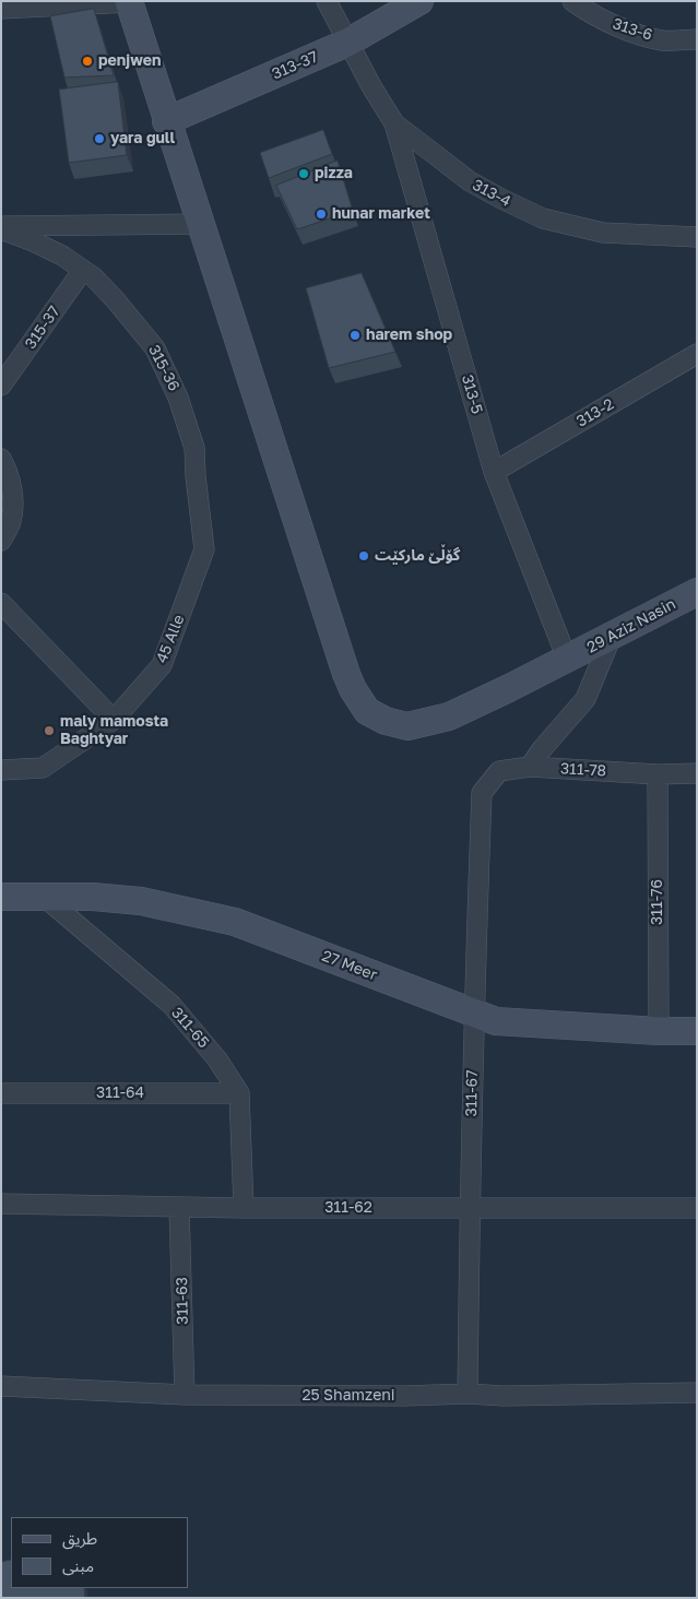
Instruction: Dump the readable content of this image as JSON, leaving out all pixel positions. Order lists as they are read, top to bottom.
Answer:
{
  "streets": {
    "street": [
      "313-6",
      "313-37",
      "313-4",
      "315-37",
      "315-36",
      "313-5",
      "313-2",
      "29 Aziz Nasin",
      "45 Alle",
      "311-78",
      "311-76",
      "27 Meer",
      "311-65",
      "311-64",
      "311-67",
      "311-62",
      "311-63",
      "25 Shamzeni"
    ]
  },
  "crossings": [
    ["313-37", "313-4"],
    ["313-37", "29 Aziz Nasin"],
    ["313-4", "313-5"],
    ["315-37", "315-36"],
    ["315-36", "45 Alle"],
    ["313-5", "313-2"],
    ["313-5", "29 Aziz Nasin"],
    ["311-78", "311-76"],
    ["311-78", "311-67"],
    ["311-76", "27 Meer"],
    ["27 Meer", "311-65"],
    ["27 Meer", "311-67"],
    ["311-65", "311-64"],
    ["311-67", "311-62"],
    ["311-67", "25 Shamzeni"],
    ["311-62", "311-63"],
    ["311-63", "25 Shamzeni"]
  ],
  "places": [
    "penjwen",
    "yara gull",
    "pizza",
    "hunar market",
    "harem shop",
    "گۆڵێ مارکێت",
    "maly mamosta Baghtyar"
  ],
  "legend": ["طريق", "مبنى"]
}
